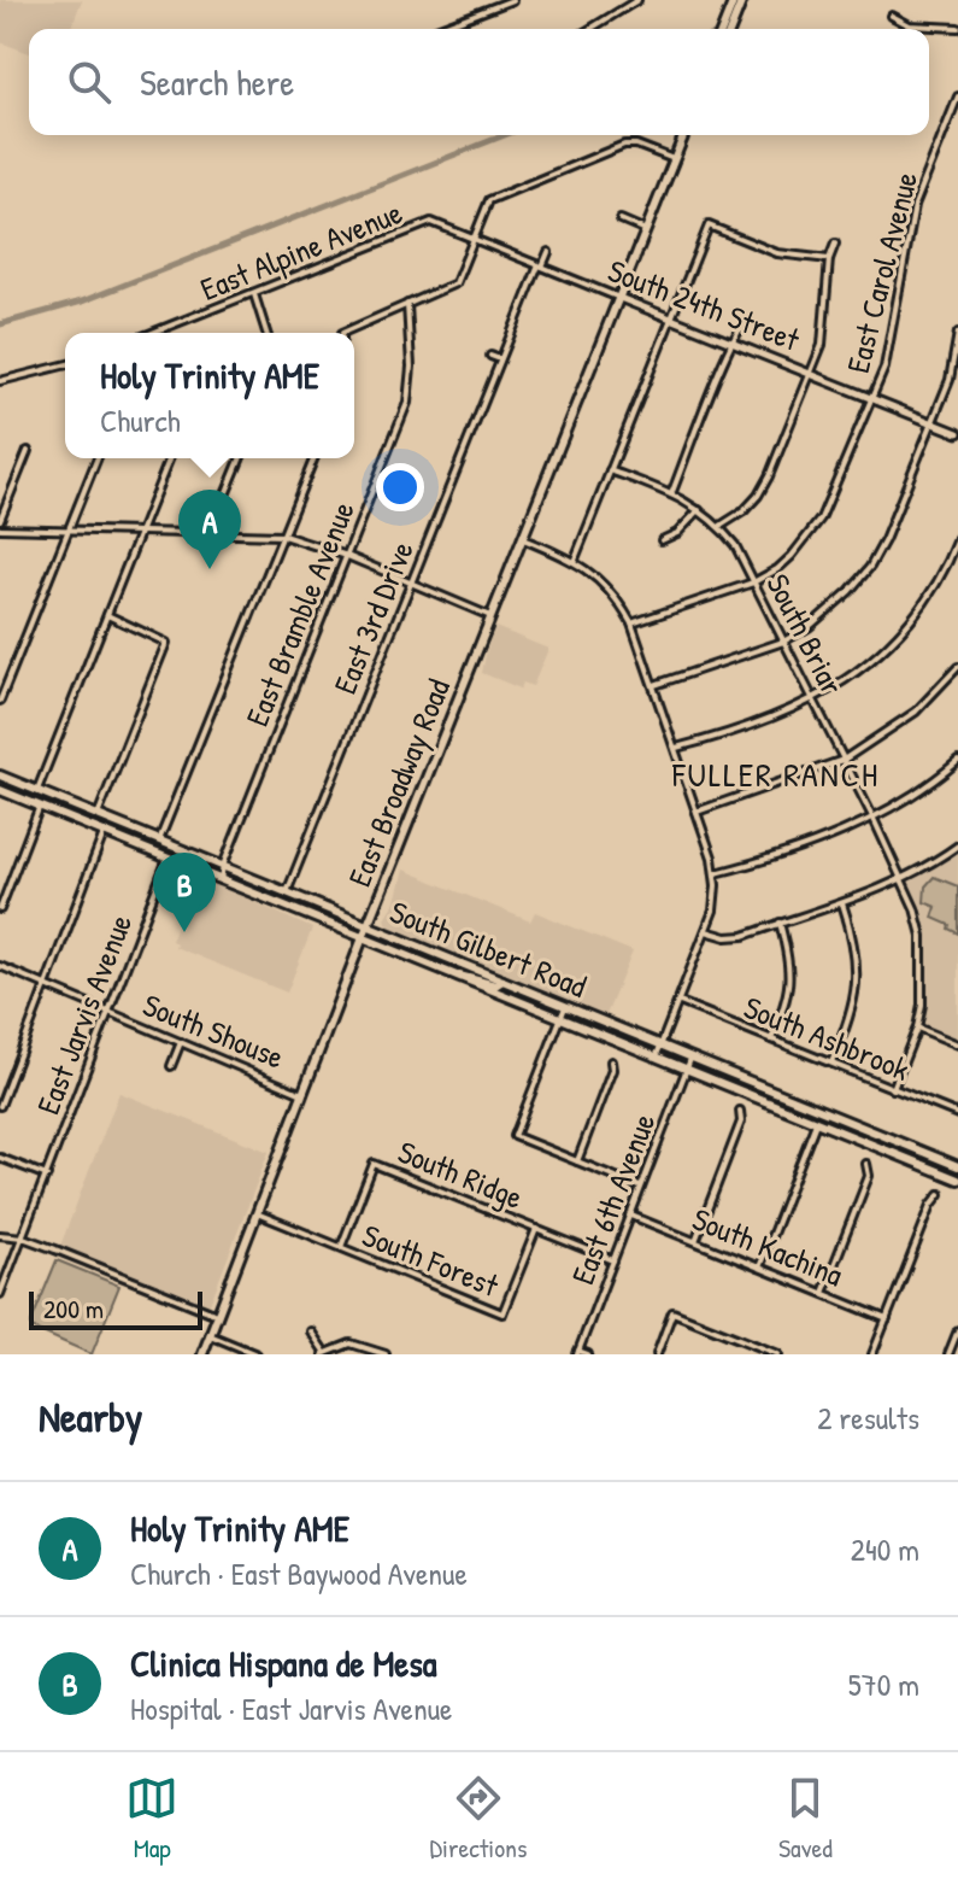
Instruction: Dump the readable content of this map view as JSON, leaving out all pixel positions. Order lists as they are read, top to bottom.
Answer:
{
  "streets": {
    "main road": ["East Broadway Road", "South Gilbert Road"],
    "street": [
      "East Alpine Avenue",
      "East Carol Avenue",
      "South 24th Street",
      "East Bramble Avenue",
      "East 3rd Drive",
      "South Briar",
      "East Jarvis Avenue",
      "South Shouse",
      "South Ashbrook",
      "South Ridge",
      "East 6th Avenue",
      "South Kachina",
      "South Forest"
    ]
  },
  "crossings": [
    ["East Alpine Avenue", "South 24th Street"],
    ["East Carol Avenue", "South 24th Street"],
    ["East Carol Avenue", "South Briar"],
    ["South 24th Street", "East 3rd Drive"],
    ["South 24th Street", "East Broadway Road"],
    ["East Bramble Avenue", "South Gilbert Road"],
    ["East 3rd Drive", "South Gilbert Road"],
    ["South Briar", "South Ashbrook"],
    ["East Broadway Road", "South Gilbert Road"],
    ["East Broadway Road", "South Shouse"],
    ["East Broadway Road", "South Forest"],
    ["South Gilbert Road", "East Jarvis Avenue"],
    ["South Gilbert Road", "East 6th Avenue"],
    ["East Jarvis Avenue", "South Shouse"],
    ["South Ridge", "East 6th Avenue"],
    ["South Ridge", "South Forest"],
    ["East 6th Avenue", "South Kachina"]
  ],
  "districts": ["FULLER RANCH"],
  "scale_bar": "200 m",
  "page": {
    "search": "Search here",
    "popup": ["Holy Trinity AME", "Church"],
    "pins": ["A", "B"],
    "scale": "200 m",
    "heading": ["Nearby", "2 results"],
    "list": [
      {
        "mark": "A",
        "name": "Holy Trinity AME",
        "note": "Church · East Baywood Avenue",
        "value": "240 m"
      },
      {
        "mark": "B",
        "name": "Clinica Hispana de Mesa",
        "note": "Hospital · East Jarvis Avenue",
        "value": "570 m"
      }
    ],
    "nav": ["Map", "Directions", "Saved"]
  }
}
